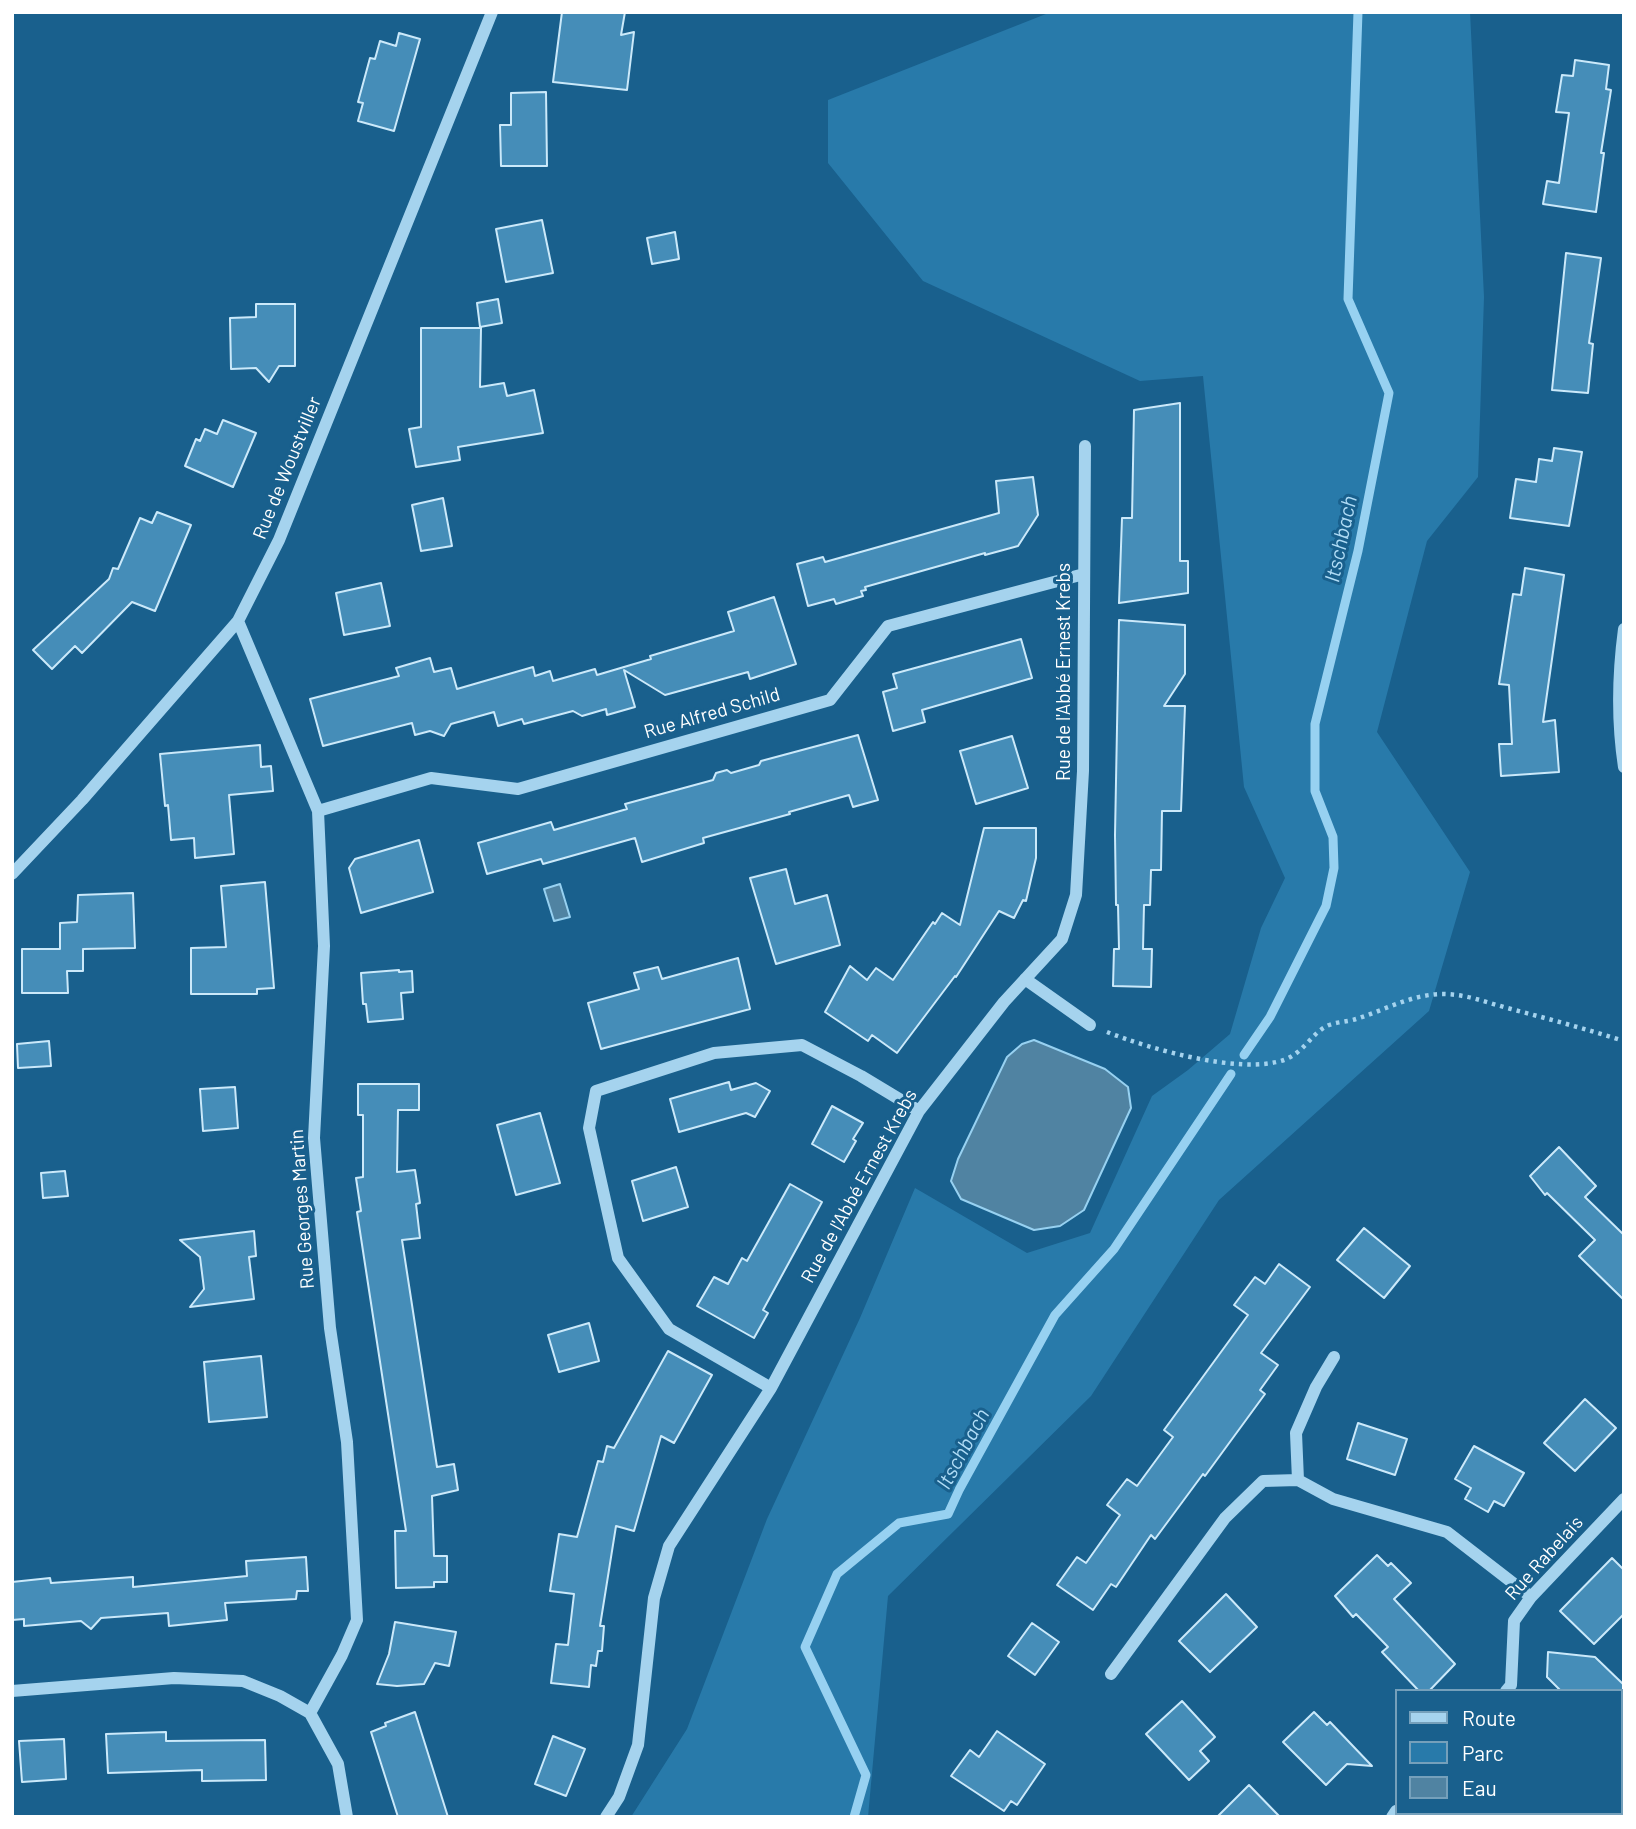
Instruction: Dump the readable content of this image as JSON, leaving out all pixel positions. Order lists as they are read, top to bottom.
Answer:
{
  "streets": {
    "street": [
      "Rue de Woustviller",
      "Rue de l'Abbé Ernest Krebs",
      "Rue Alfred Schild",
      "Rue Georges Martin",
      "Rue Rabelais"
    ]
  },
  "crossings": [
    ["Rue de Woustviller", "Rue Georges Martin"],
    ["Rue de l'Abbé Ernest Krebs", "Rue Alfred Schild"],
    ["Rue Alfred Schild", "Rue Georges Martin"]
  ],
  "water": ["Itschbach"],
  "legend": ["Route", "Parc", "Eau"]
}
